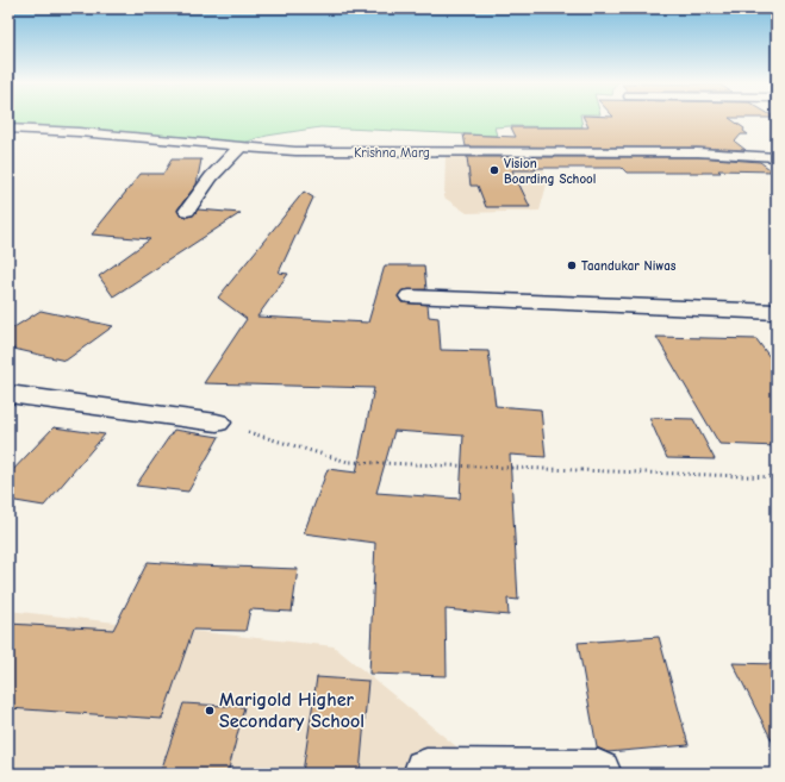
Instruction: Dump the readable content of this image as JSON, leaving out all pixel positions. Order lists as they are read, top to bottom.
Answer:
{
  "streets": {
    "street": ["Krishna Marg"]
  },
  "places": ["Vision Boarding School", "Taandukar Niwas", "Marigold Higher Secondary School"]
}
